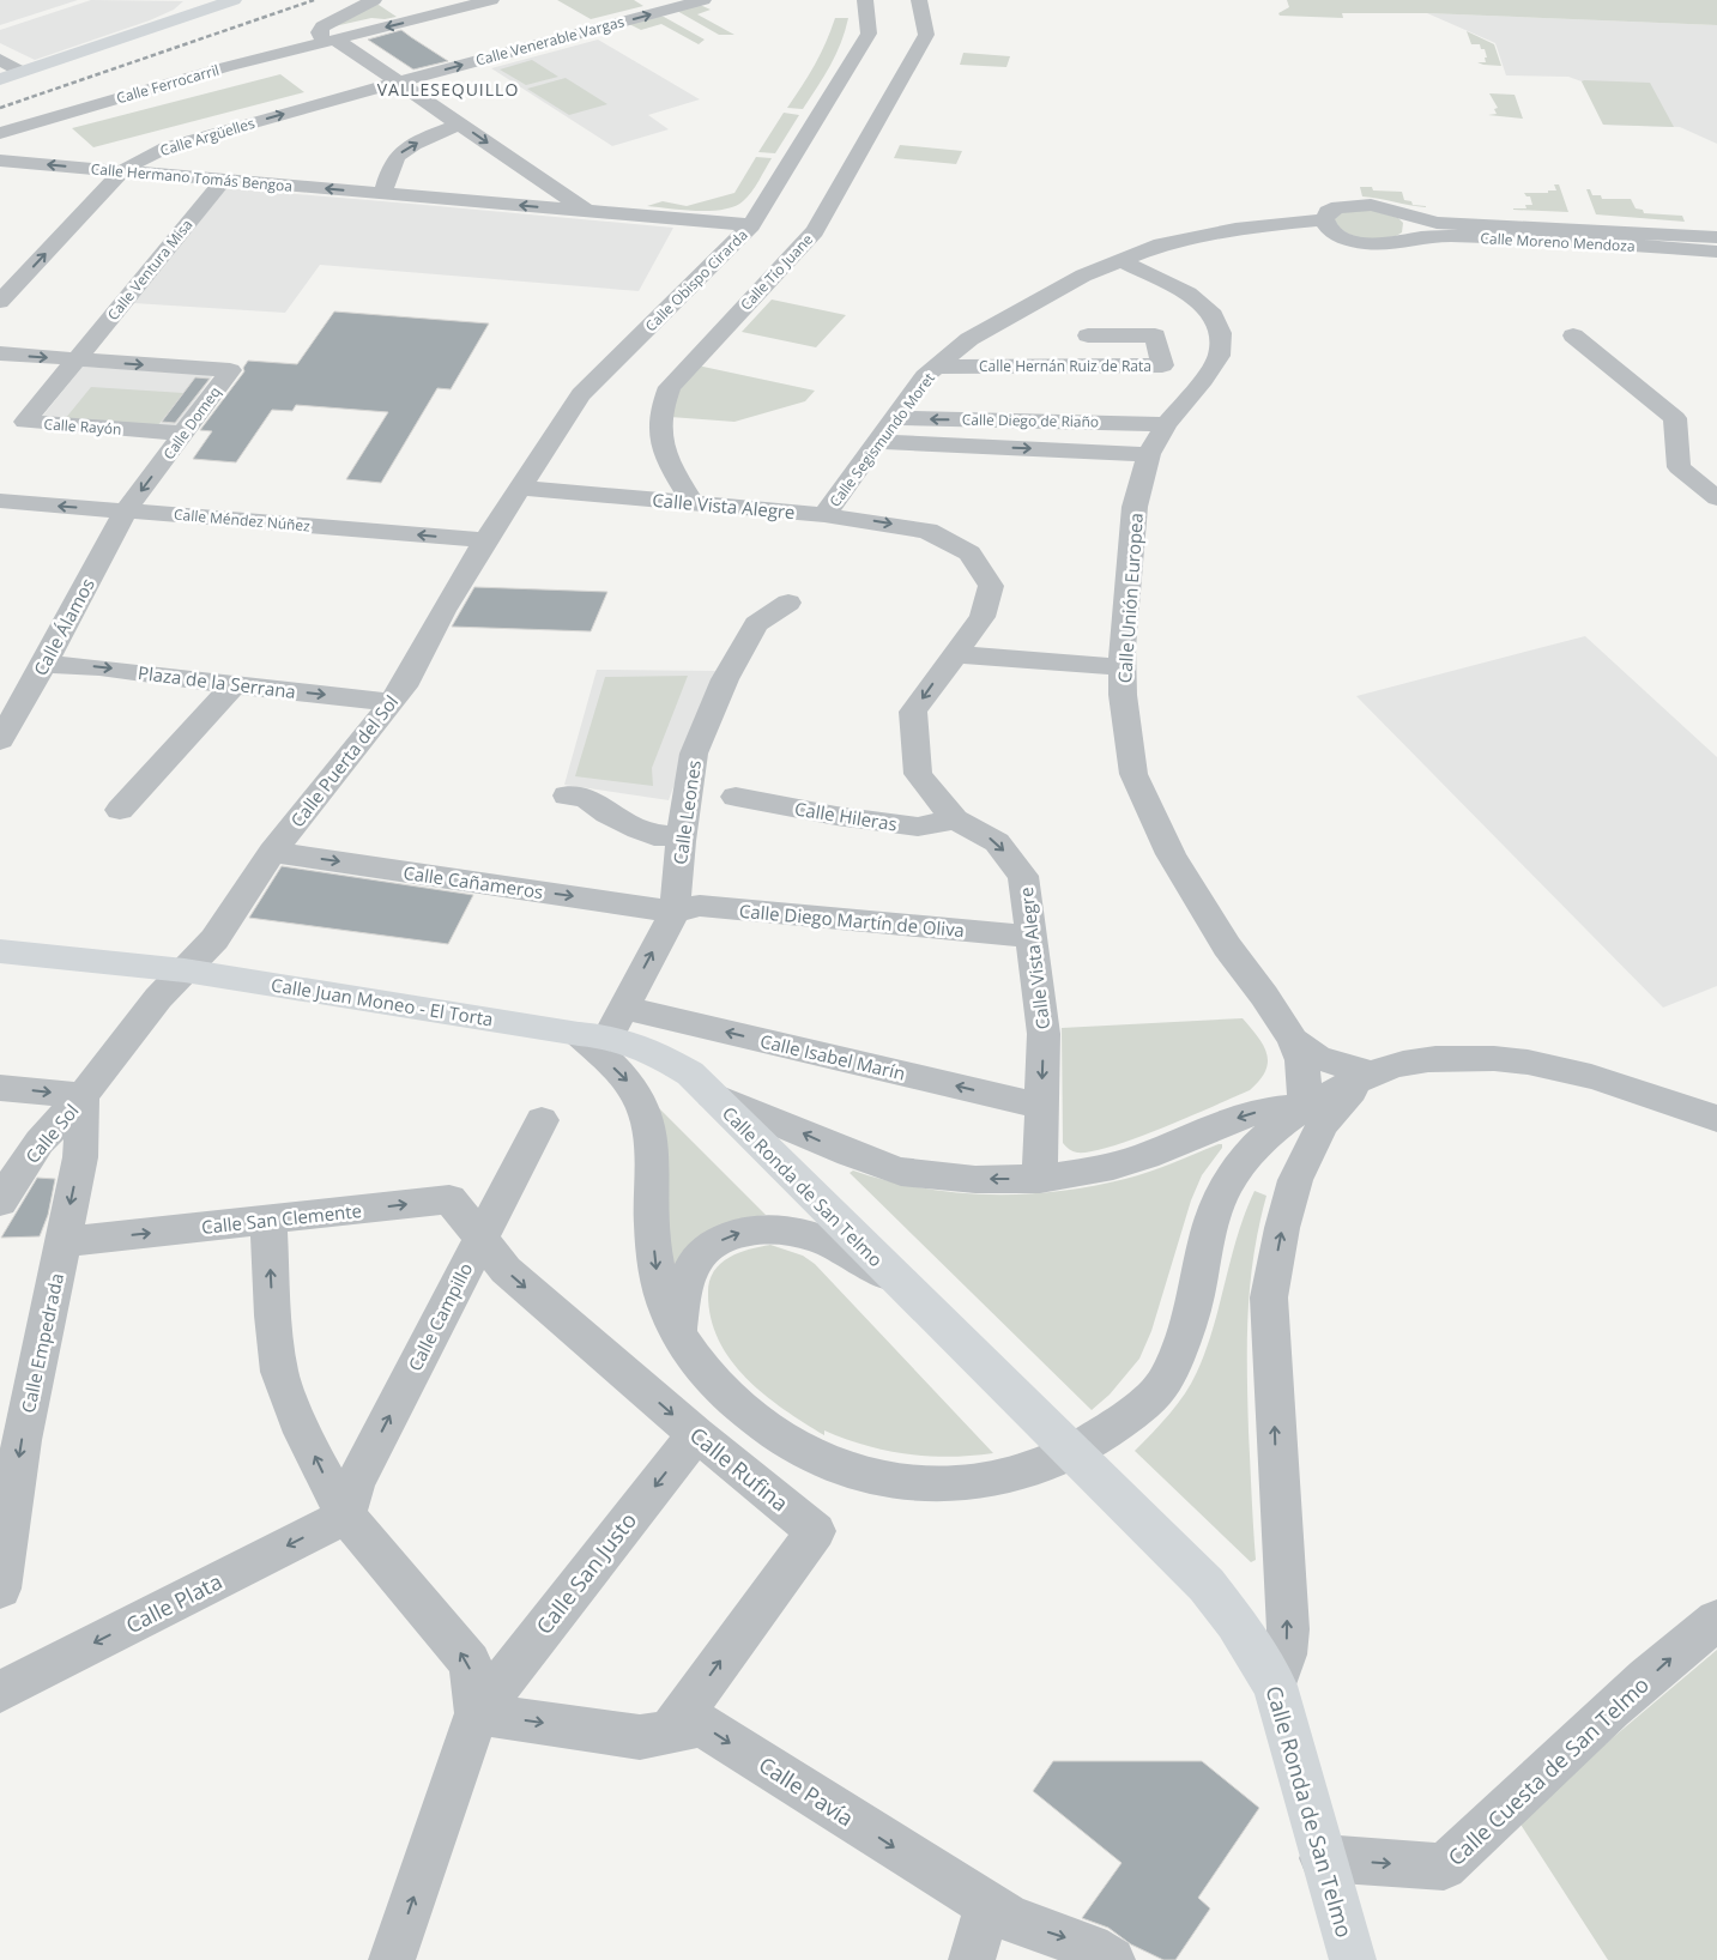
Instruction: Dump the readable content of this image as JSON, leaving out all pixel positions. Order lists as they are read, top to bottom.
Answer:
{
  "streets": {
    "main road": ["Calle Juan Moneo - El Torta", "Calle Ronda de San Telmo"],
    "street": [
      "Calle Venerable Vargas",
      "Calle Ferrocarril",
      "Calle Argüelles",
      "Calle Hermano Tomás Bengoa",
      "Calle Moreno Mendoza",
      "Calle Ventura Misa",
      "Calle Tío Juane",
      "Calle Obispo Cirarda",
      "Calle Hernán Ruiz de Rata",
      "Calle Diego de Riaño",
      "Calle Domeq",
      "Calle Rayón",
      "Calle Segismundo Moret",
      "Calle Vista Alegre",
      "Calle Méndez Núñez",
      "Calle Unión Europea",
      "Calle Álamos",
      "Plaza de la Serrana",
      "Calle Puerta del Sol",
      "Calle Leones",
      "Calle Hileras",
      "Calle Cañameros",
      "Calle Diego Martín de Oliva",
      "Calle Isabel Marín",
      "Calle Sol",
      "Calle San Clemente",
      "Calle Campillo",
      "Calle Empedrada",
      "Calle Rufina",
      "Calle San Justo",
      "Calle Plata",
      "Calle Cuesta de San Telmo",
      "Calle Pavía"
    ]
  },
  "crossings": [
    ["Calle Venerable Vargas", "Calle Argüelles"],
    ["Calle Argüelles", "Calle Hermano Tomás Bengoa"],
    ["Calle Hermano Tomás Bengoa", "Calle Ventura Misa"],
    ["Calle Hermano Tomás Bengoa", "Calle Obispo Cirarda"],
    ["Calle Moreno Mendoza", "Calle Segismundo Moret"],
    ["Calle Ventura Misa", "Calle Domeq"],
    ["Calle Ventura Misa", "Calle Rayón"],
    ["Calle Tío Juane", "Calle Vista Alegre"],
    ["Calle Obispo Cirarda", "Calle Vista Alegre"],
    ["Calle Obispo Cirarda", "Calle Méndez Núñez"],
    ["Calle Obispo Cirarda", "Calle Puerta del Sol"],
    ["Calle Hernán Ruiz de Rata", "Calle Segismundo Moret"],
    ["Calle Diego de Riaño", "Calle Segismundo Moret"],
    ["Calle Diego de Riaño", "Calle Unión Europea"],
    ["Calle Domeq", "Calle Rayón"],
    ["Calle Domeq", "Calle Méndez Núñez"],
    ["Calle Domeq", "Calle Álamos"],
    ["Calle Segismundo Moret", "Calle Vista Alegre"],
    ["Calle Segismundo Moret", "Calle Unión Europea"],
    ["Calle Vista Alegre", "Calle Hileras"],
    ["Calle Vista Alegre", "Calle Diego Martín de Oliva"],
    ["Calle Vista Alegre", "Calle Isabel Marín"],
    ["Calle Vista Alegre", "Calle Ronda de San Telmo"],
    ["Calle Méndez Núñez", "Calle Álamos"],
    ["Calle Méndez Núñez", "Calle Puerta del Sol"],
    ["Calle Unión Europea", "Calle Ronda de San Telmo"],
    ["Calle Álamos", "Plaza de la Serrana"],
    ["Plaza de la Serrana", "Calle Puerta del Sol"],
    ["Calle Puerta del Sol", "Calle Cañameros"],
    ["Calle Puerta del Sol", "Calle Juan Moneo - El Torta"],
    ["Calle Puerta del Sol", "Calle Sol"],
    ["Calle Leones", "Calle Cañameros"],
    ["Calle Leones", "Calle Diego Martín de Oliva"],
    ["Calle Leones", "Calle Juan Moneo - El Torta"],
    ["Calle Leones", "Calle Isabel Marín"],
    ["Calle Leones", "Calle Ronda de San Telmo"],
    ["Calle Cañameros", "Calle Diego Martín de Oliva"],
    ["Calle Juan Moneo - El Torta", "Calle Isabel Marín"],
    ["Calle Juan Moneo - El Torta", "Calle Sol"],
    ["Calle Juan Moneo - El Torta", "Calle Ronda de San Telmo"],
    ["Calle Isabel Marín", "Calle Ronda de San Telmo"],
    ["Calle Sol", "Calle Empedrada"],
    ["Calle Ronda de San Telmo", "Calle Cuesta de San Telmo"],
    ["Calle San Clemente", "Calle Campillo"],
    ["Calle San Clemente", "Calle Empedrada"],
    ["Calle San Clemente", "Calle Rufina"],
    ["Calle San Clemente", "Calle San Justo"],
    ["Calle Campillo", "Calle Rufina"],
    ["Calle Campillo", "Calle San Justo"],
    ["Calle Campillo", "Calle Plata"],
    ["Calle Rufina", "Calle San Justo"],
    ["Calle Rufina", "Calle Pavía"],
    ["Calle San Justo", "Calle Plata"],
    ["Calle San Justo", "Calle Pavía"]
  ],
  "one_way": [
    "Calle Venerable Vargas",
    "Calle Argüelles",
    "Calle Hermano Tomás Bengoa",
    "Calle Vista Alegre",
    "Calle Méndez Núñez",
    "Plaza de la Serrana",
    "Calle Isabel Marín",
    "Calle San Clemente",
    "Calle Campillo",
    "Calle Empedrada",
    "Calle Plata",
    "Calle Cuesta de San Telmo",
    "Calle Pavía"
  ],
  "districts": ["VALLESEQUILLO"]
}
